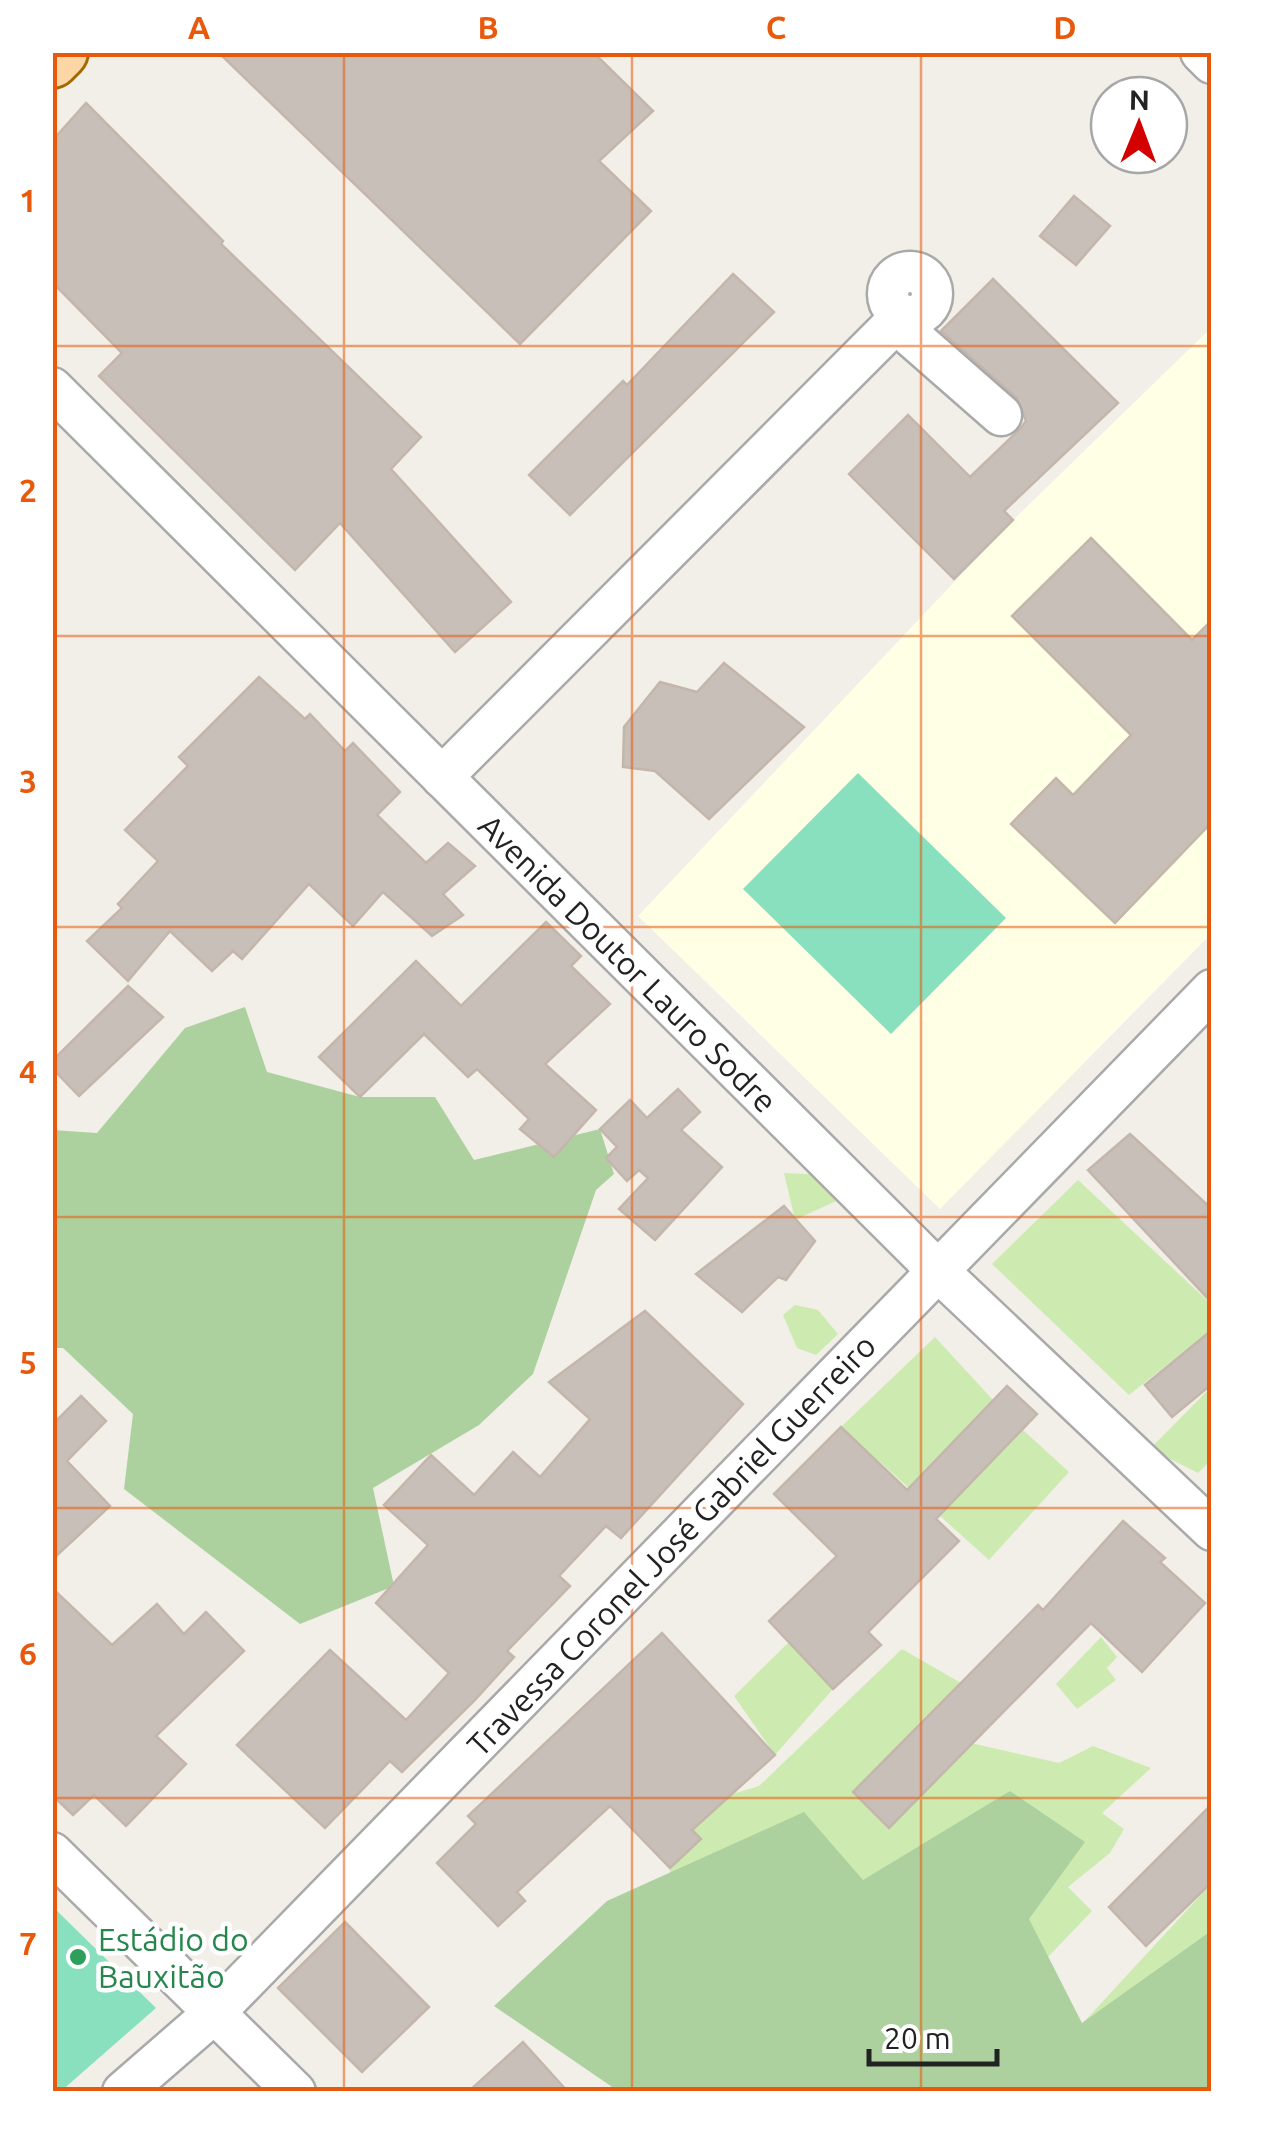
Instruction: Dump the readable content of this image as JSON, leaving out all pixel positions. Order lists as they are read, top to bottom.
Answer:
{
  "streets": {
    "street": ["Avenida Doutor Lauro Sodre", "Travessa Coronel José Gabriel Guerreiro"]
  },
  "crossings": [
    ["Avenida Doutor Lauro Sodre", "Travessa Coronel José Gabriel Guerreiro"]
  ],
  "places": ["Estádio do Bauxitão"],
  "scale_bar": "20 m",
  "north": "top",
  "grid": {
    "columns": [
      "A",
      "B",
      "C",
      "D"
    ],
    "rows": [
      "1",
      "2",
      "3",
      "4",
      "5",
      "6",
      "7"
    ]
  }
}
